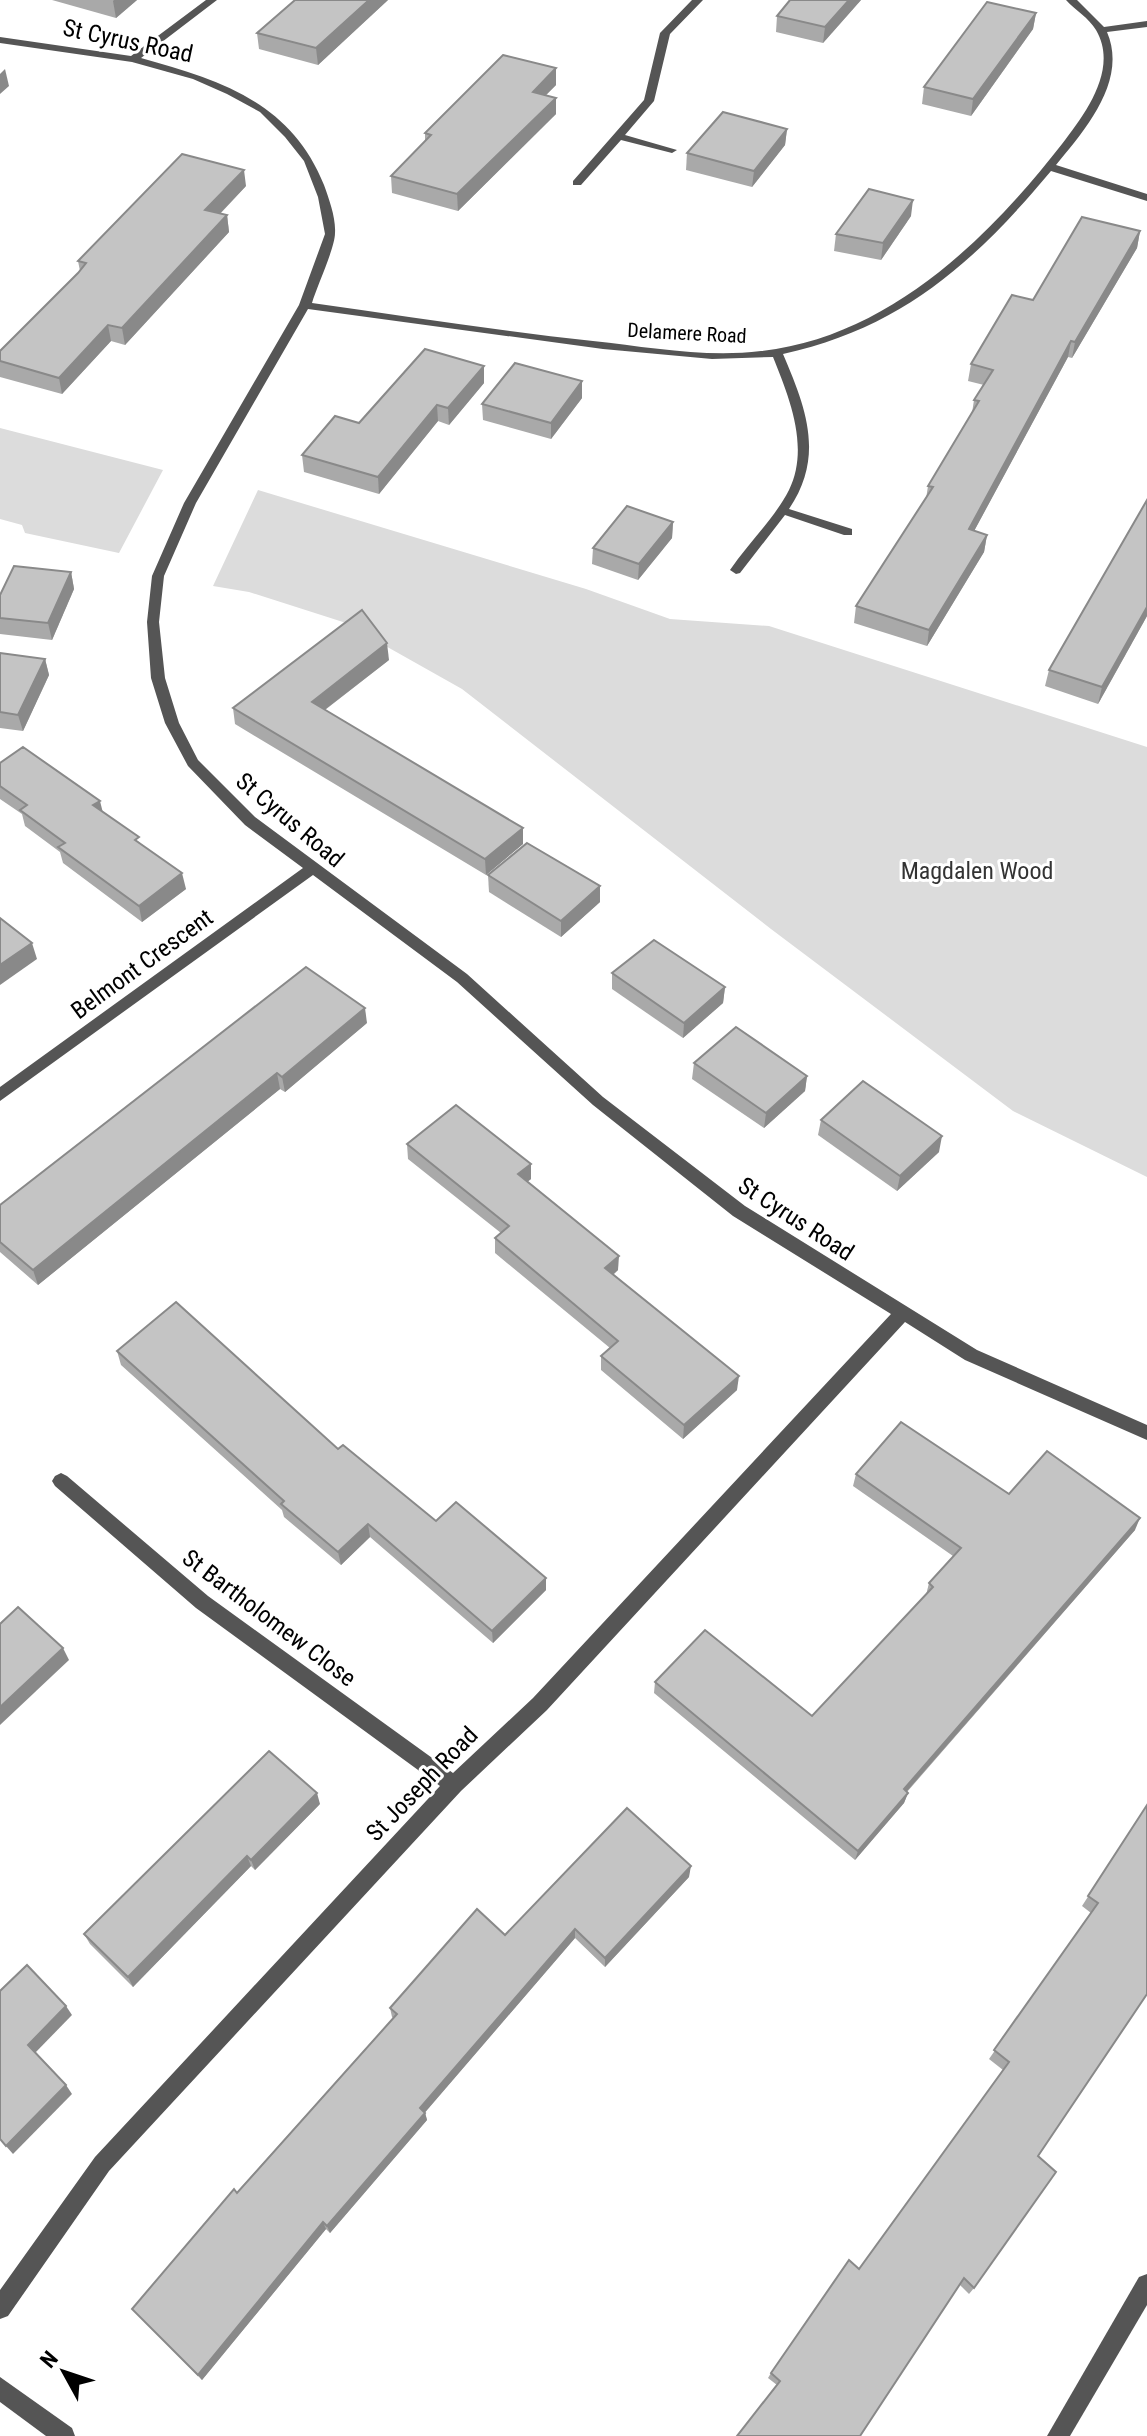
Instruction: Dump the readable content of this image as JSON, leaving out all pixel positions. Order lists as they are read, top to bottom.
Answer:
{
  "streets": {
    "street": [
      "St Cyrus Road",
      "Delamere Road",
      "Belmont Crescent",
      "St Bartholomew Close",
      "St Joseph Road"
    ]
  },
  "crossings": [
    ["St Cyrus Road", "Delamere Road"],
    ["St Cyrus Road", "Belmont Crescent"],
    ["St Cyrus Road", "St Joseph Road"],
    ["St Bartholomew Close", "St Joseph Road"]
  ],
  "parks": ["Magdalen Wood"],
  "north": "top left"
}
